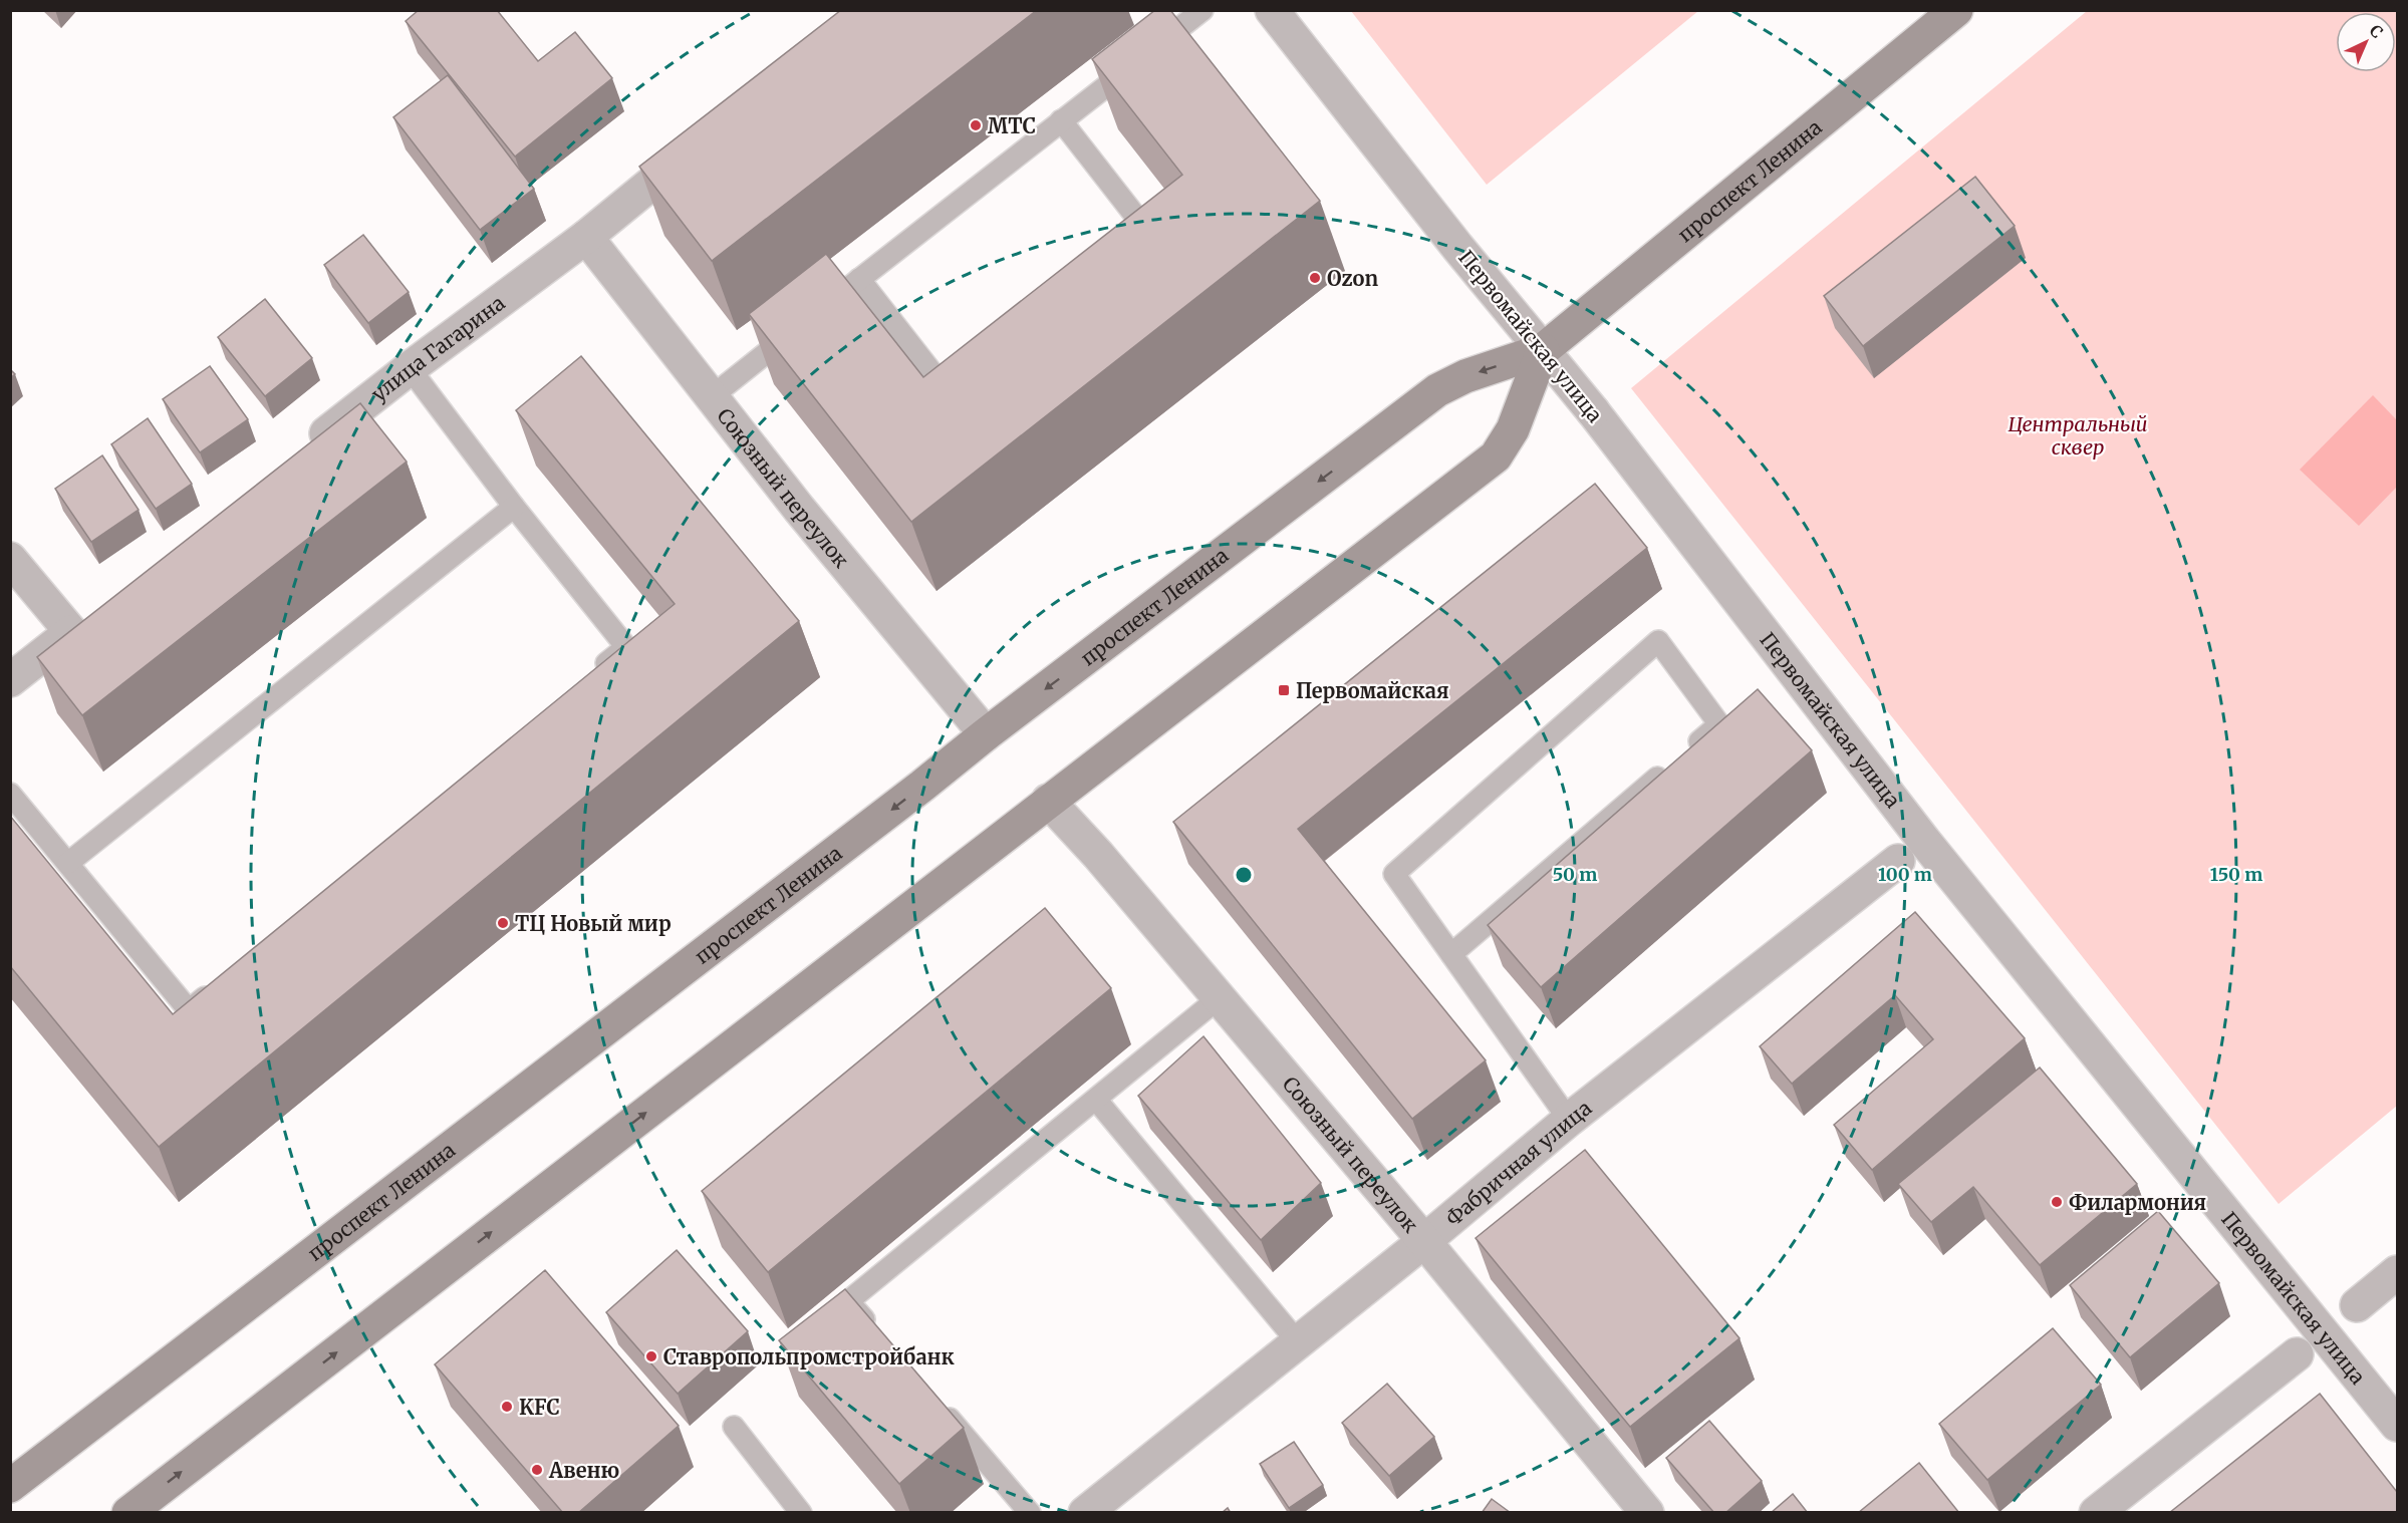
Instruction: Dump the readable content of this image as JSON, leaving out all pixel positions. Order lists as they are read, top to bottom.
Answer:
{
  "streets": {
    "main road": ["проспект Ленина"],
    "street": [
      "Первомайская улица",
      "улица Гагарина",
      "Союзный переулок",
      "Фабричная улица"
    ]
  },
  "crossings": [
    ["проспект Ленина", "Первомайская улица"],
    ["проспект Ленина", "Союзный переулок"],
    ["улица Гагарина", "Союзный переулок"],
    ["Союзный переулок", "Фабричная улица"]
  ],
  "parks": ["Центральный сквер"],
  "places": {
    "other": [
      "МТС",
      "Ozon",
      "ТЦ Новый мир",
      "Филармония",
      "Ставропольпромстройбанк",
      "KFC",
      "Авеню"
    ],
    "transit": ["Первомайская"]
  },
  "north": "top right",
  "rings": ["50 m", "100 m", "150 m"]
}
